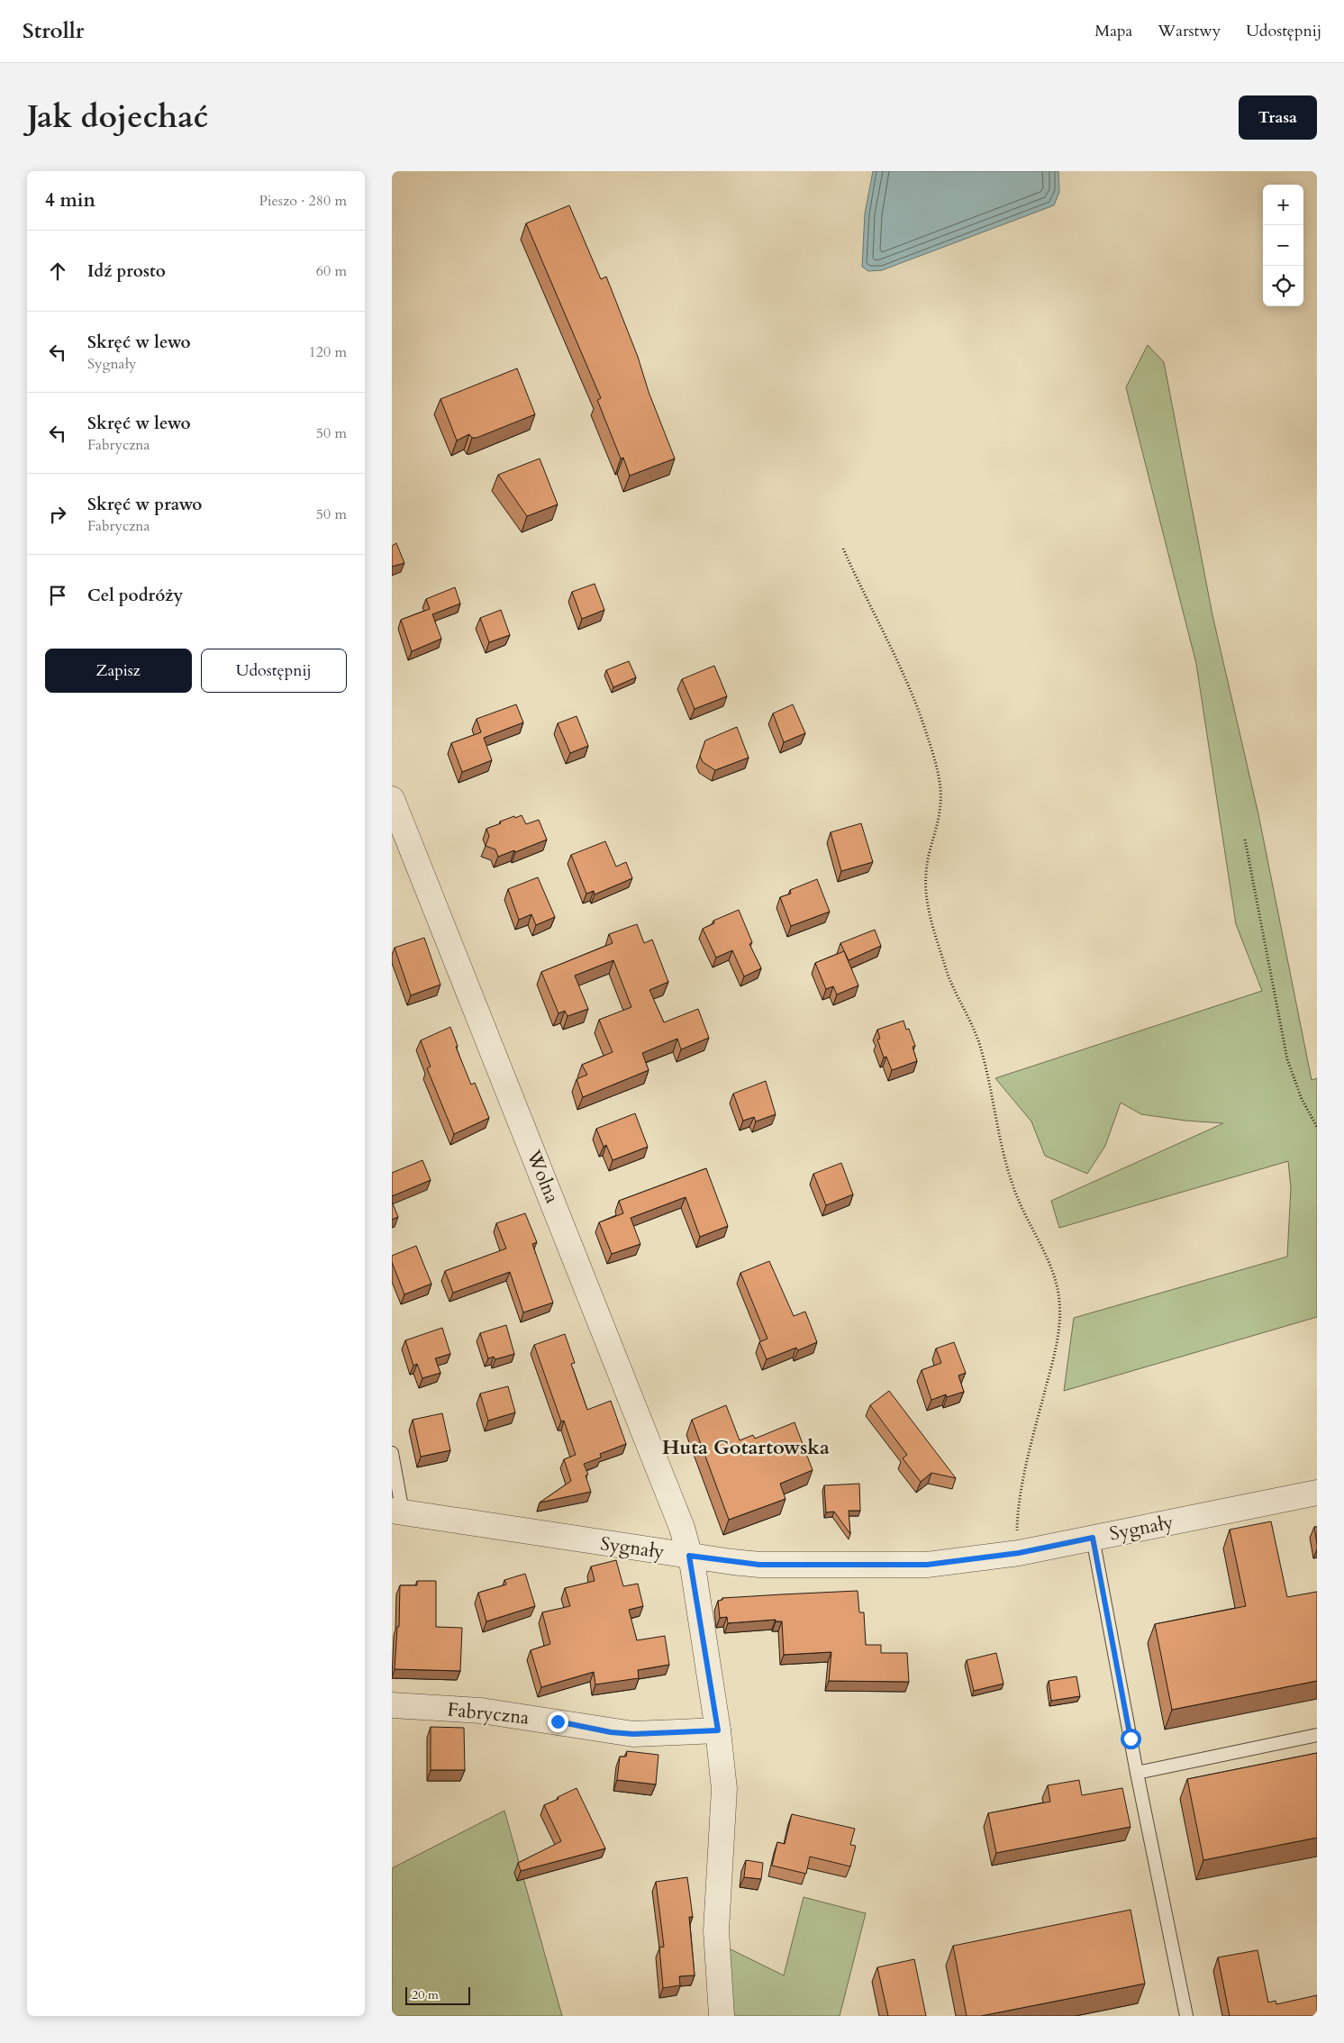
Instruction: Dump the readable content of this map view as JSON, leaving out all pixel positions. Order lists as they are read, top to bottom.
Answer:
{
  "streets": {
    "street": ["Wolna", "Sygnały", "Fabryczna"]
  },
  "crossings": [
    ["Wolna", "Sygnały"]
  ],
  "districts": ["Huta Gotartowska"],
  "scale_bar": "20 m",
  "page": {
    "header": "Strollr",
    "nav": ["Mapa", "Warstwy", "Udostępnij"],
    "title": "Jak dojechać",
    "buttons": [
      "Trasa",
      ["Zapisz", "Udostępnij"]
    ],
    "heading": ["4 min", "Pieszo · 280 m"],
    "map_buttons": ["+", "−"],
    "list": [
      ["Idź prosto", "60 m"],
      ["Skręć w lewo", "Sygnały", "120 m"],
      ["Skręć w lewo", "Fabryczna", "50 m"],
      ["Skręć w prawo", "Fabryczna", "50 m"],
      "Cel podróży"
    ],
    "scale": "20 m"
  }
}
